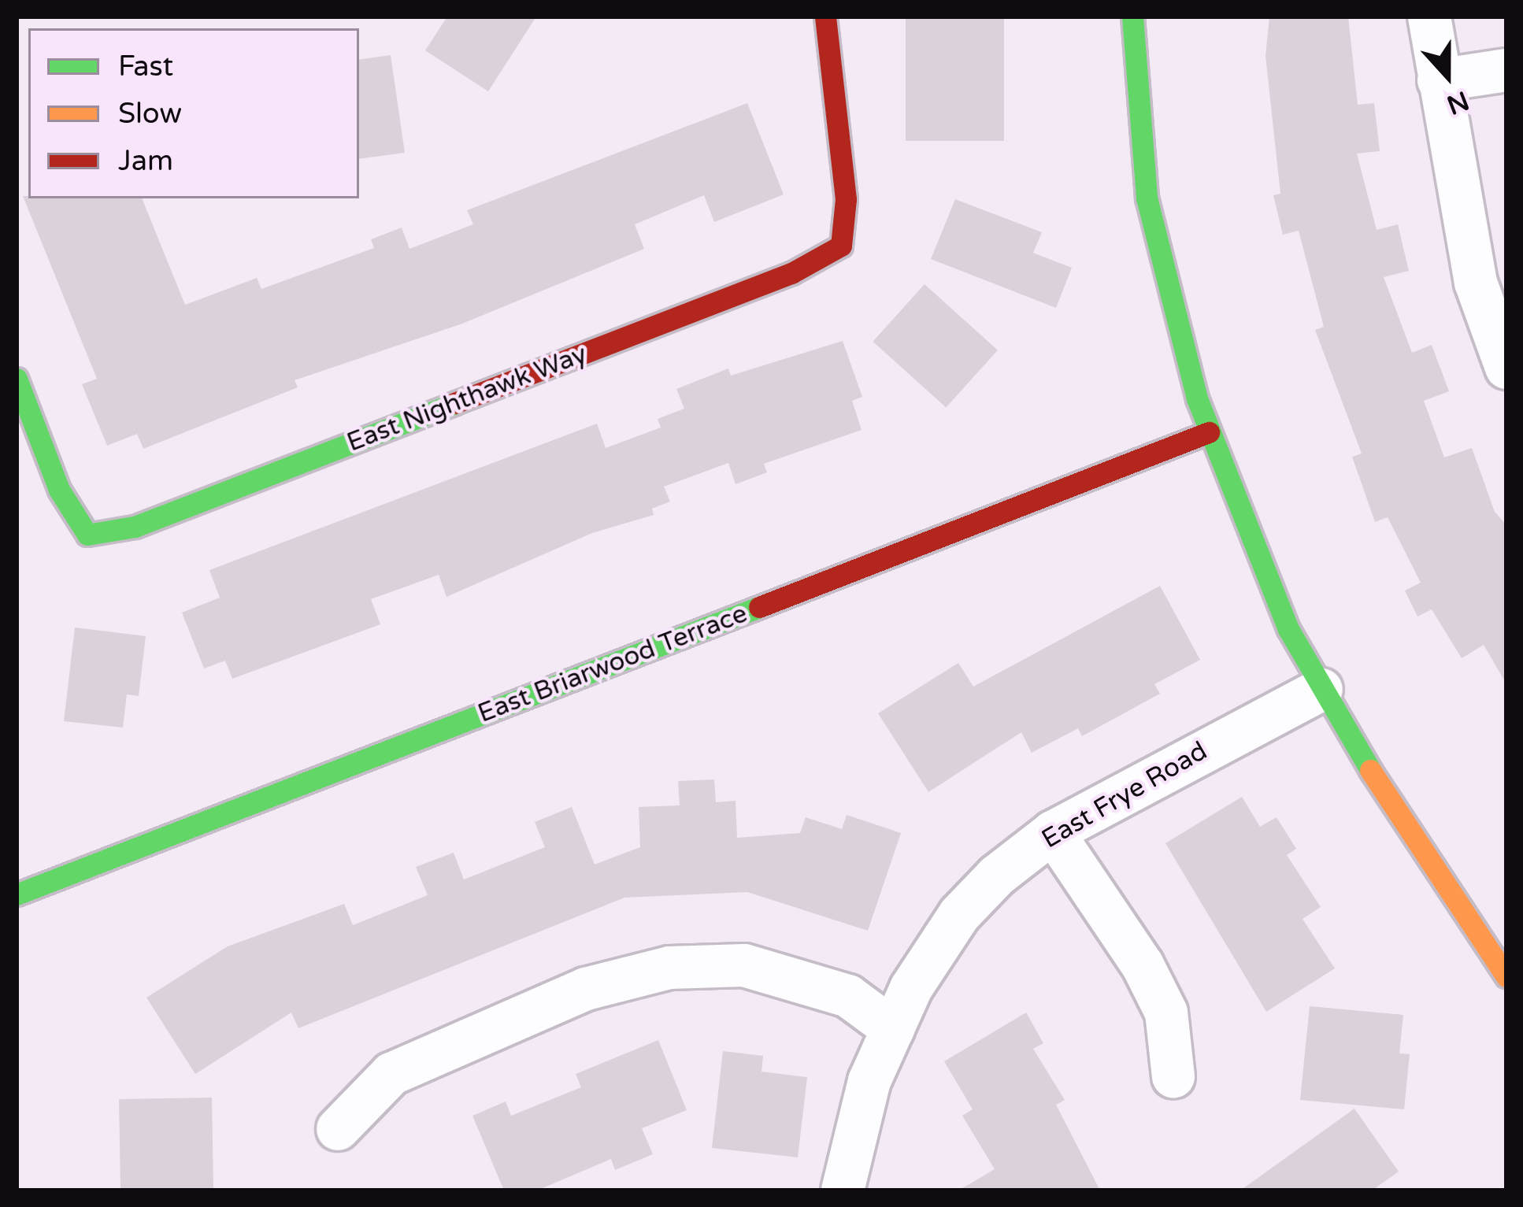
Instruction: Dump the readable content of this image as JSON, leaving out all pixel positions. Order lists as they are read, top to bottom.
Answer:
{
  "streets": {
    "street": ["East Nighthawk Way", "East Briarwood Terrace", "East Frye Road"]
  },
  "legend": ["Fast", "Slow", "Jam"],
  "north": "bottom"
}
